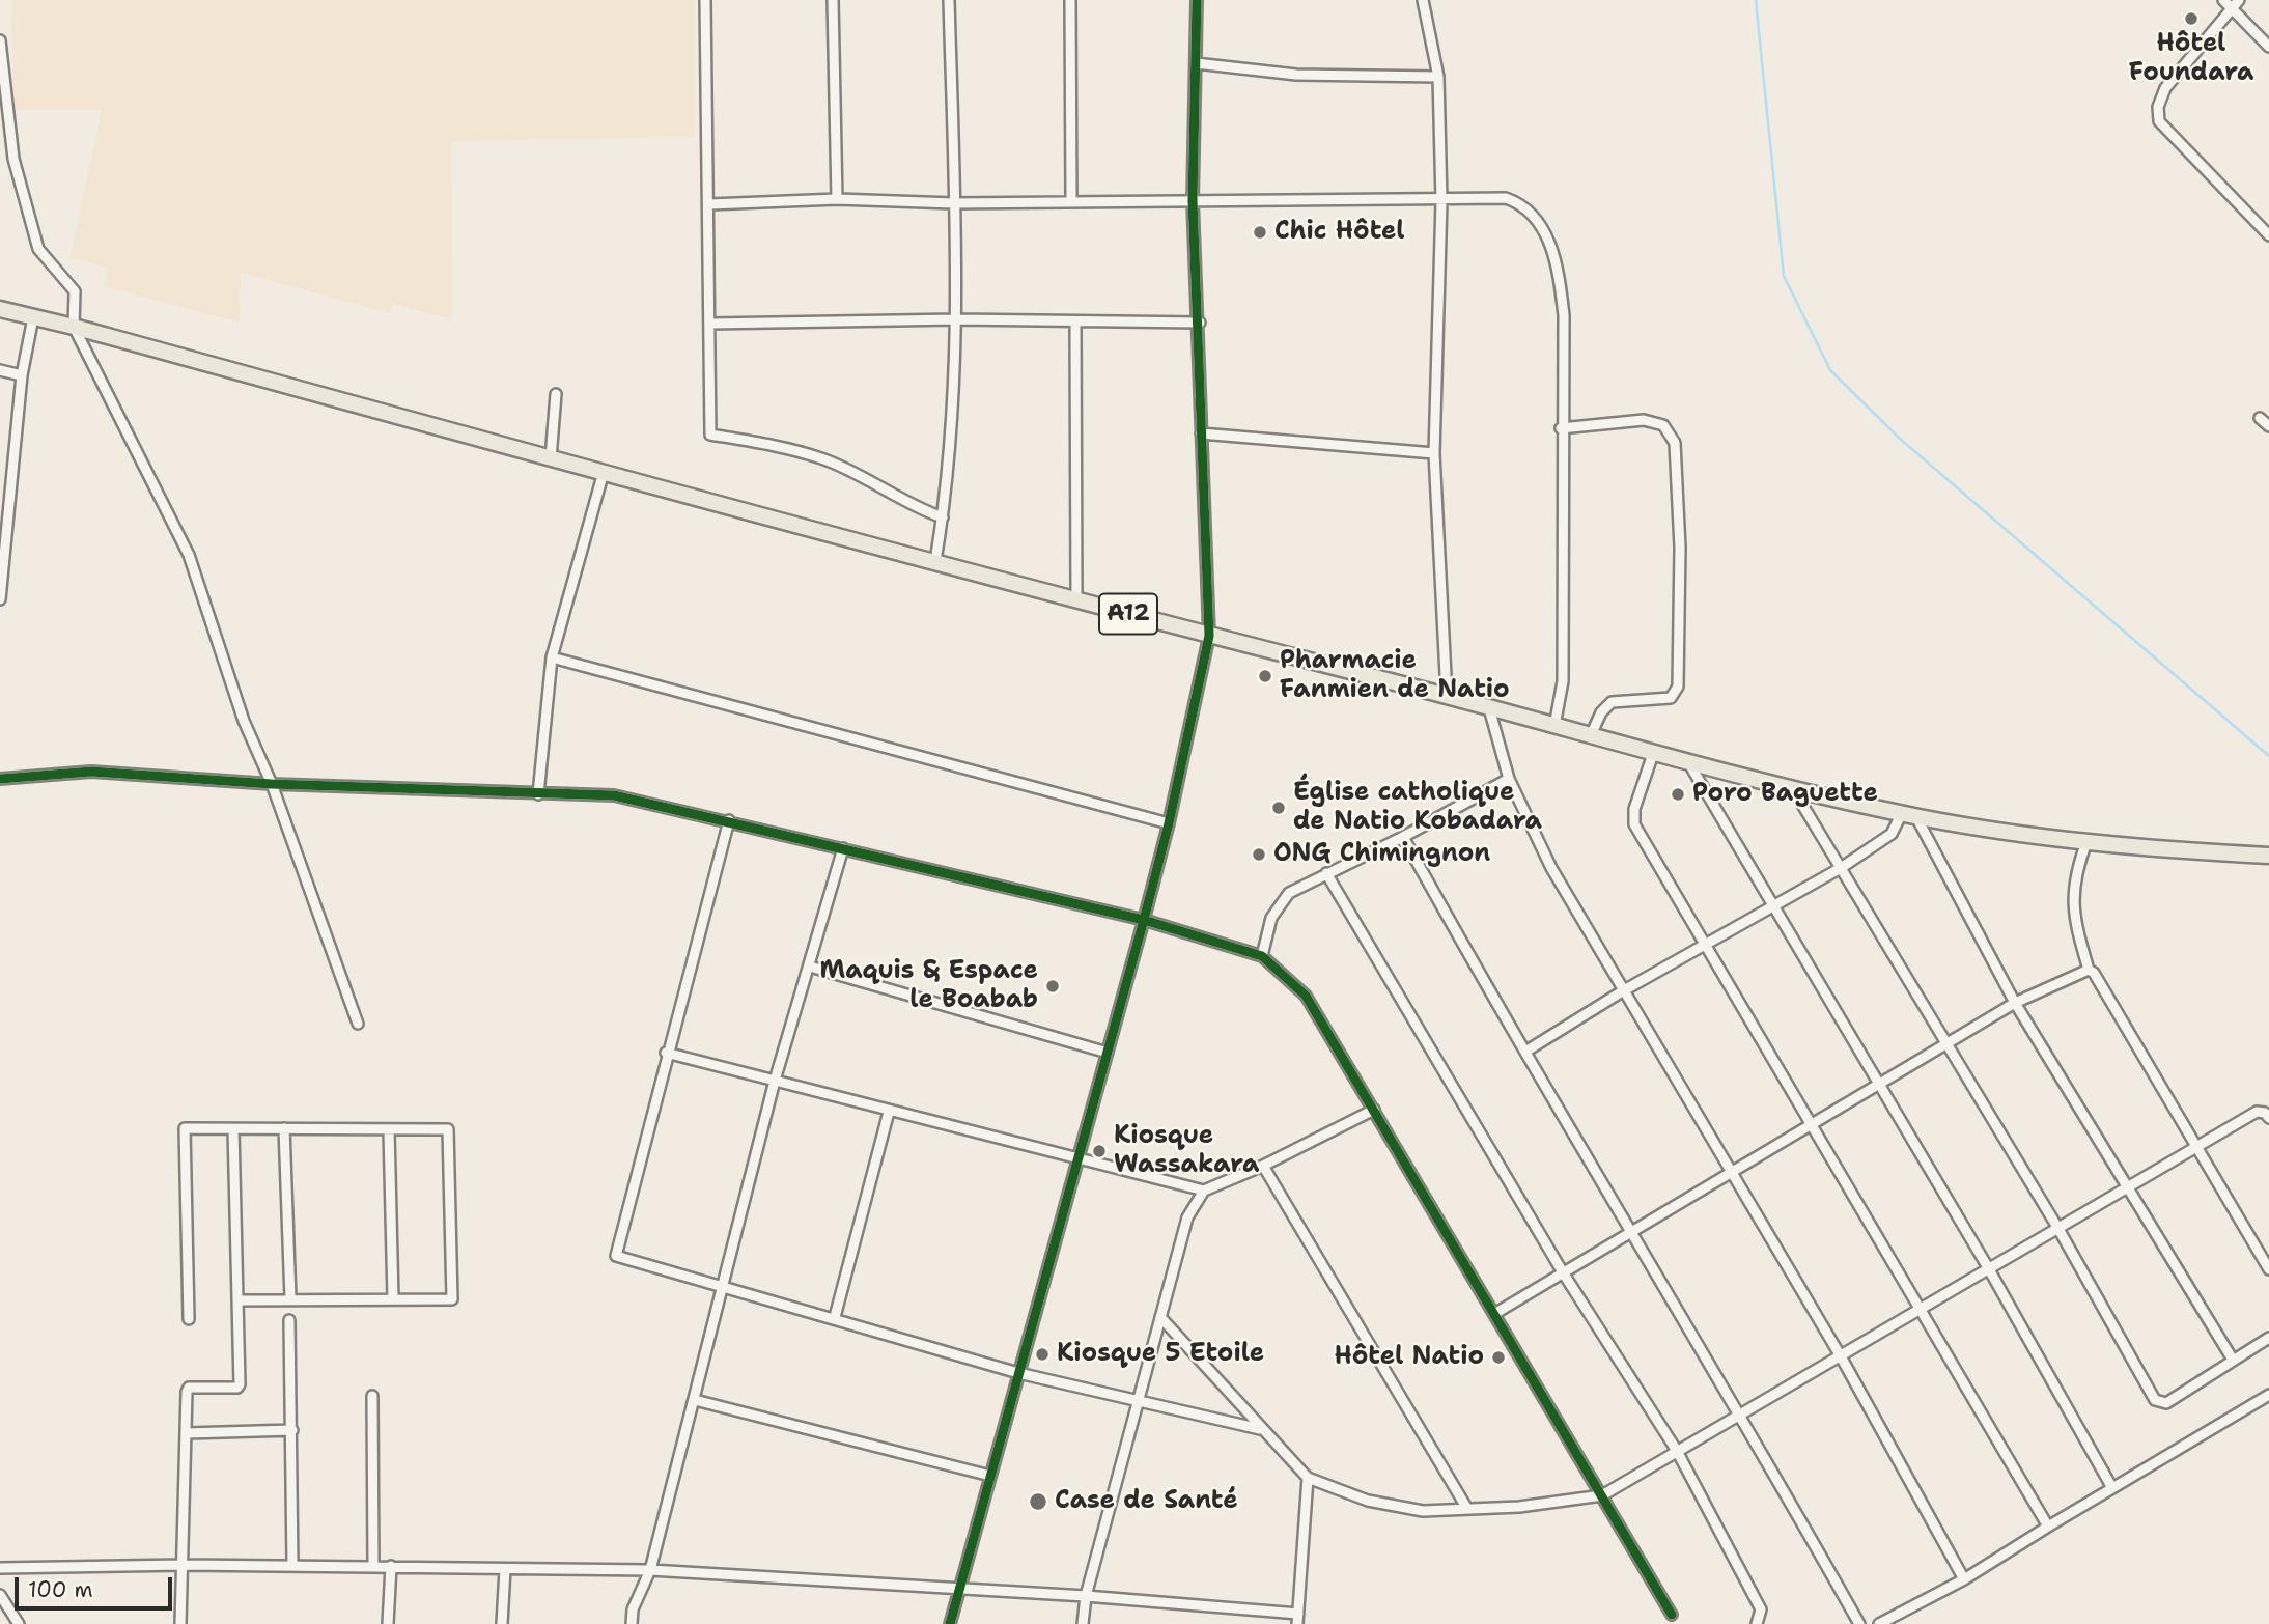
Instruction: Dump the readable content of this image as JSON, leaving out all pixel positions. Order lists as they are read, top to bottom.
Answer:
{
  "streets": {
    "main road": ["A12"]
  },
  "places": [
    "Hôtel Foundara",
    "Chic Hôtel",
    "Pharmacie Fanmien de Natio",
    "Poro Baguette",
    "Église catholique de Natio Kobadara",
    "ONG Chimingnon",
    "Maquis & Espace le Boabab",
    "Kiosque Wassakara",
    "Kiosque 5 Etoile",
    "Hôtel Natio",
    "Case de Santé"
  ],
  "scale_bar": "100 m"
}
